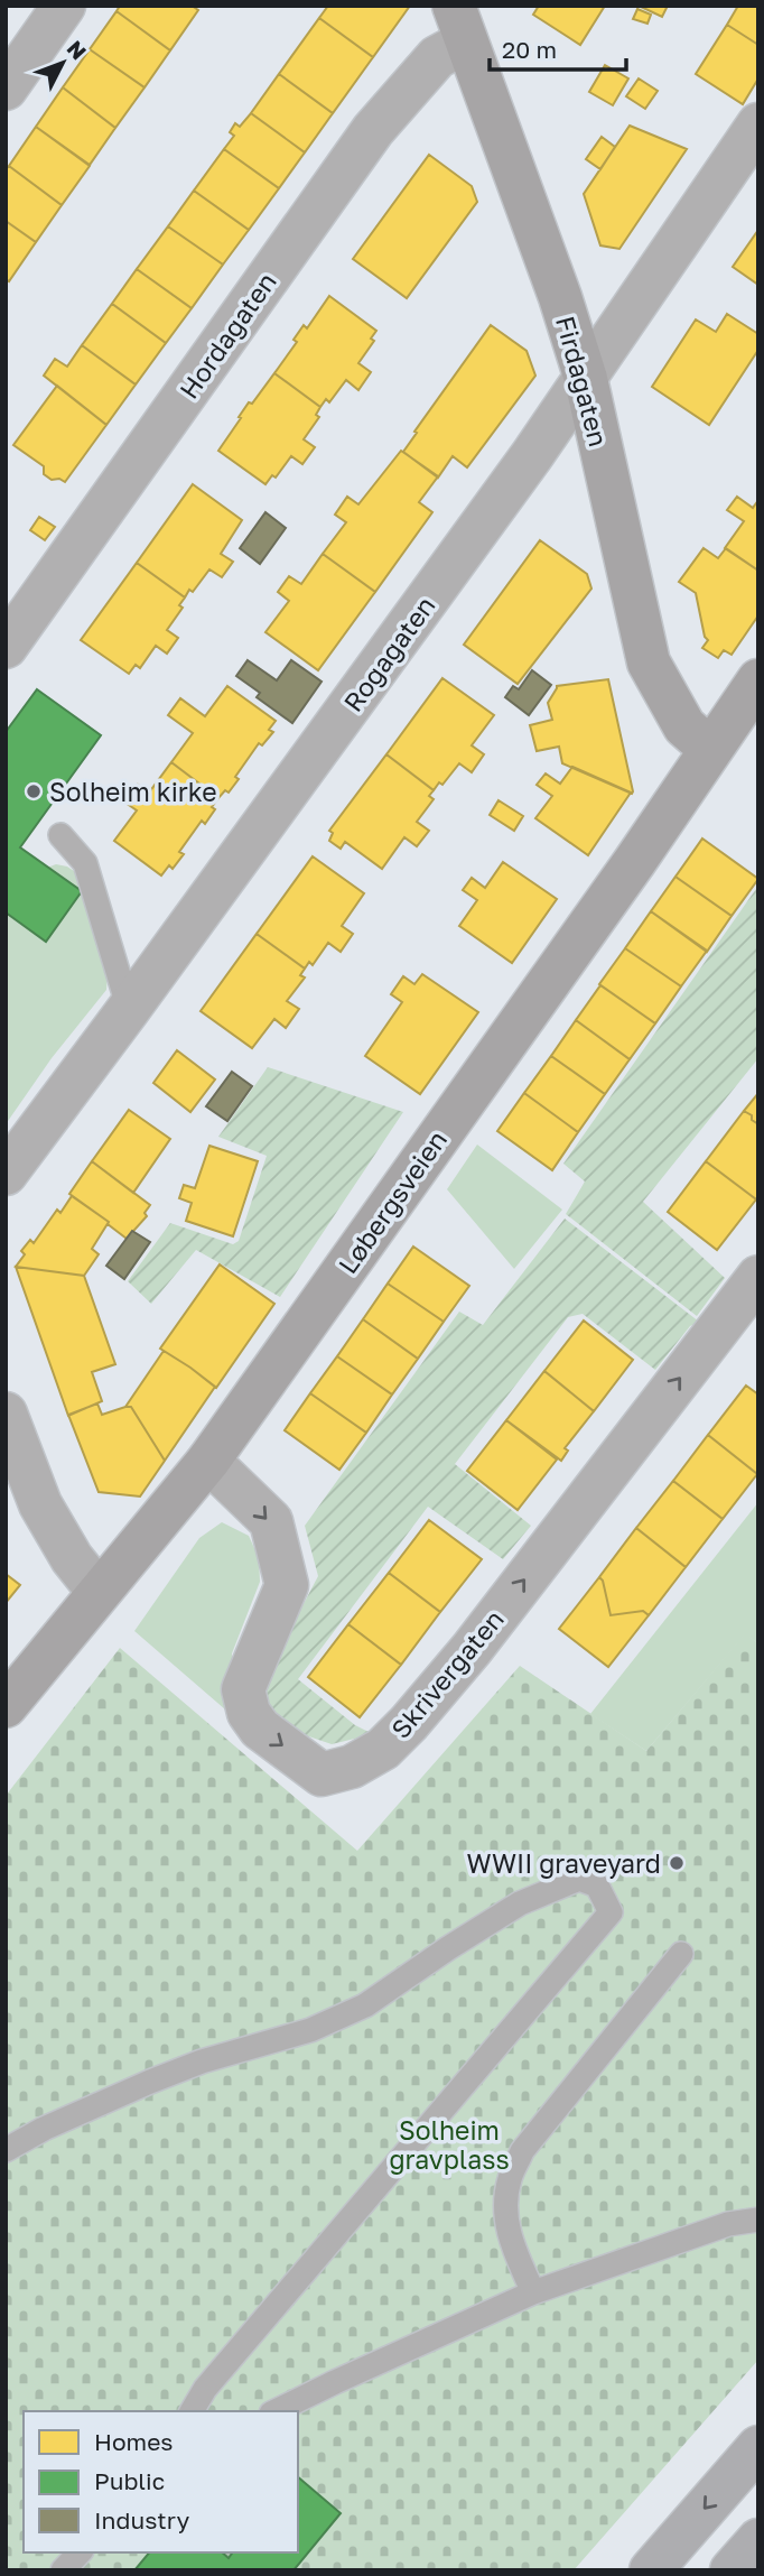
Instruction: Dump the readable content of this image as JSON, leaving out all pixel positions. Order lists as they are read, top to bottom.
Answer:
{
  "streets": {
    "street": [
      "Hordagaten",
      "Firdagaten",
      "Rogagaten",
      "Løbergsveien",
      "Skrivergaten"
    ]
  },
  "crossings": [
    ["Hordagaten", "Firdagaten"],
    ["Firdagaten", "Rogagaten"],
    ["Firdagaten", "Løbergsveien"],
    ["Løbergsveien", "Skrivergaten"]
  ],
  "parks": ["Solheim gravplass"],
  "places": ["Solheim kirke", "WWII graveyard"],
  "legend": ["Homes", "Public", "Industry"],
  "scale_bar": "20 m",
  "north": "top right"
}
